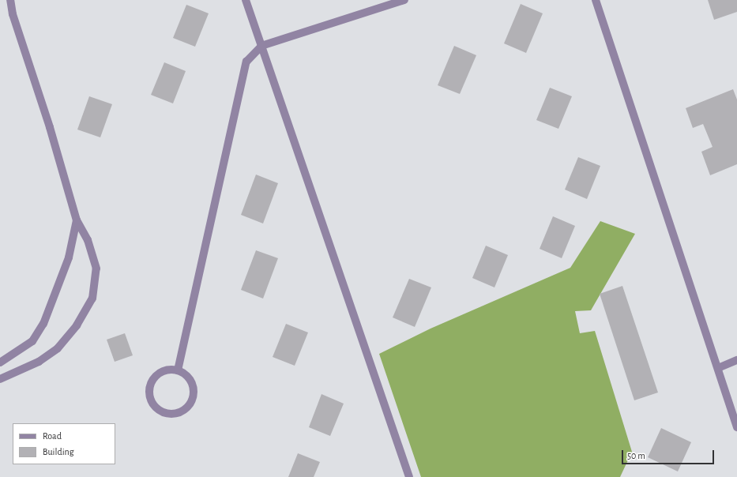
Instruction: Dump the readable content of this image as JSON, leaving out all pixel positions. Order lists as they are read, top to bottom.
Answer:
{
  "legend": ["Road", "Building"],
  "scale_bar": "50 m"
}
